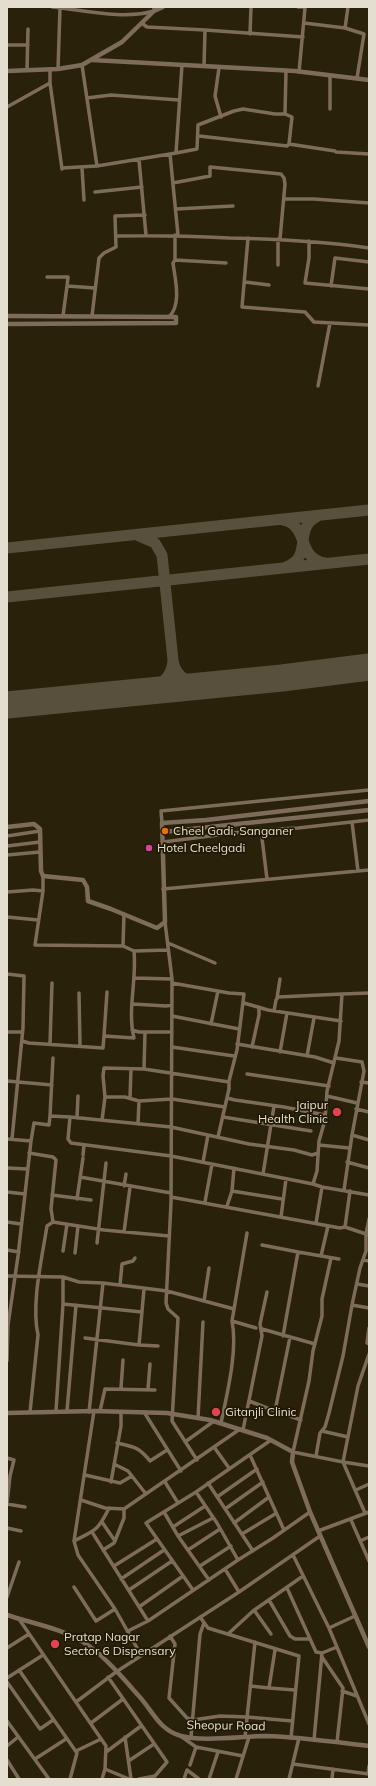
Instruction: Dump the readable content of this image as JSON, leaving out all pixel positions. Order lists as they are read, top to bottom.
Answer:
{
  "streets": {
    "street": ["Sheopur Road"]
  },
  "places": [
    "Cheel Gadi, Sanganer",
    "Hotel Cheelgadi",
    "Jaipur Health Clinic",
    "Gitanjli Clinic",
    "Pratap Nagar Sector 6 Dispensary"
  ]
}
